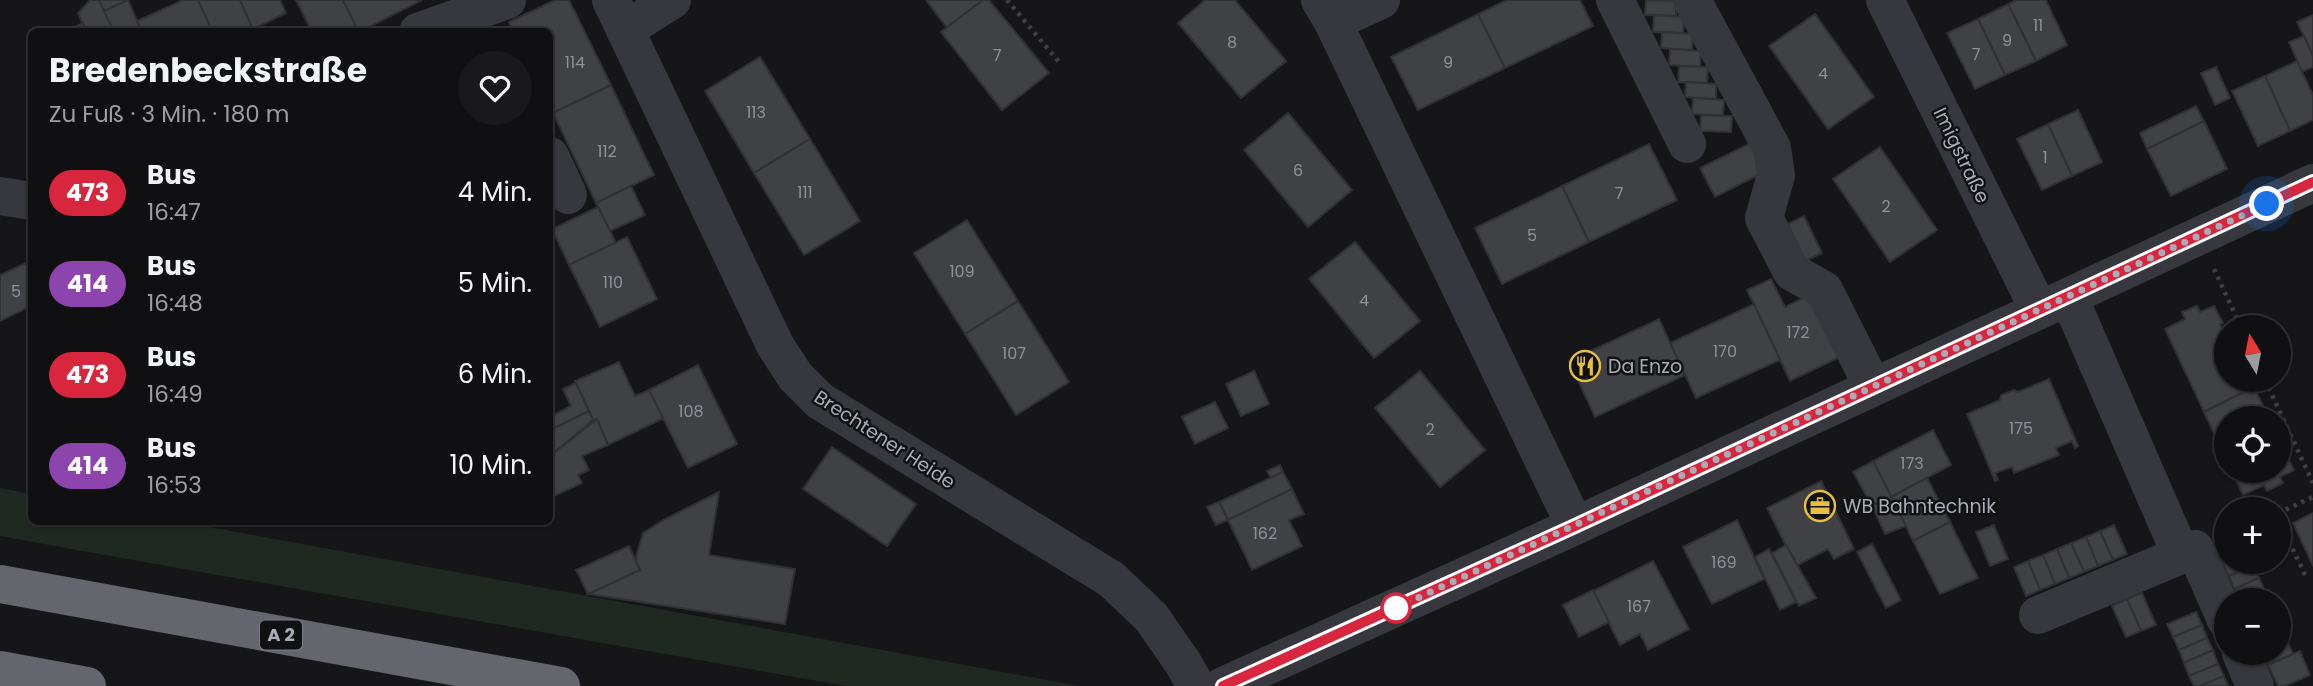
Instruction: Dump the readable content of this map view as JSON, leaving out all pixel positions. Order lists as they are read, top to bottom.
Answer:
{
  "streets": {
    "highway": ["A 2"],
    "street": ["Imigstraße", "Brechtener Heide"]
  },
  "places": {
    "restaurant": ["Da Enzo"],
    "office": ["WB Bahntechnik"]
  },
  "lines": ["bus line 473"],
  "house_numbers": [
    "11",
    "9",
    "8",
    "7",
    "7",
    "114",
    "9",
    "4",
    "113",
    "112",
    "1",
    "6",
    "111",
    "7",
    "2",
    "5",
    "109",
    "110",
    "5",
    "4",
    "172",
    "170",
    "107",
    "108",
    "175",
    "2",
    "173",
    "162",
    "169",
    "167"
  ],
  "north": "top",
  "page": {
    "heading": ["Bredenbeckstraße", "Zu Fuß · 3 Min. · 180 m"],
    "list": [
      {
        "mark": "473",
        "name": "Bus",
        "note": "16:47",
        "value": "4 Min."
      },
      {
        "mark": "414",
        "name": "Bus",
        "note": "16:48",
        "value": "5 Min."
      },
      {
        "mark": "473",
        "name": "Bus",
        "note": "16:49",
        "value": "6 Min."
      },
      {
        "mark": "414",
        "name": "Bus",
        "note": "16:53",
        "value": "10 Min."
      }
    ],
    "map_buttons": ["+", "−"]
  }
}
